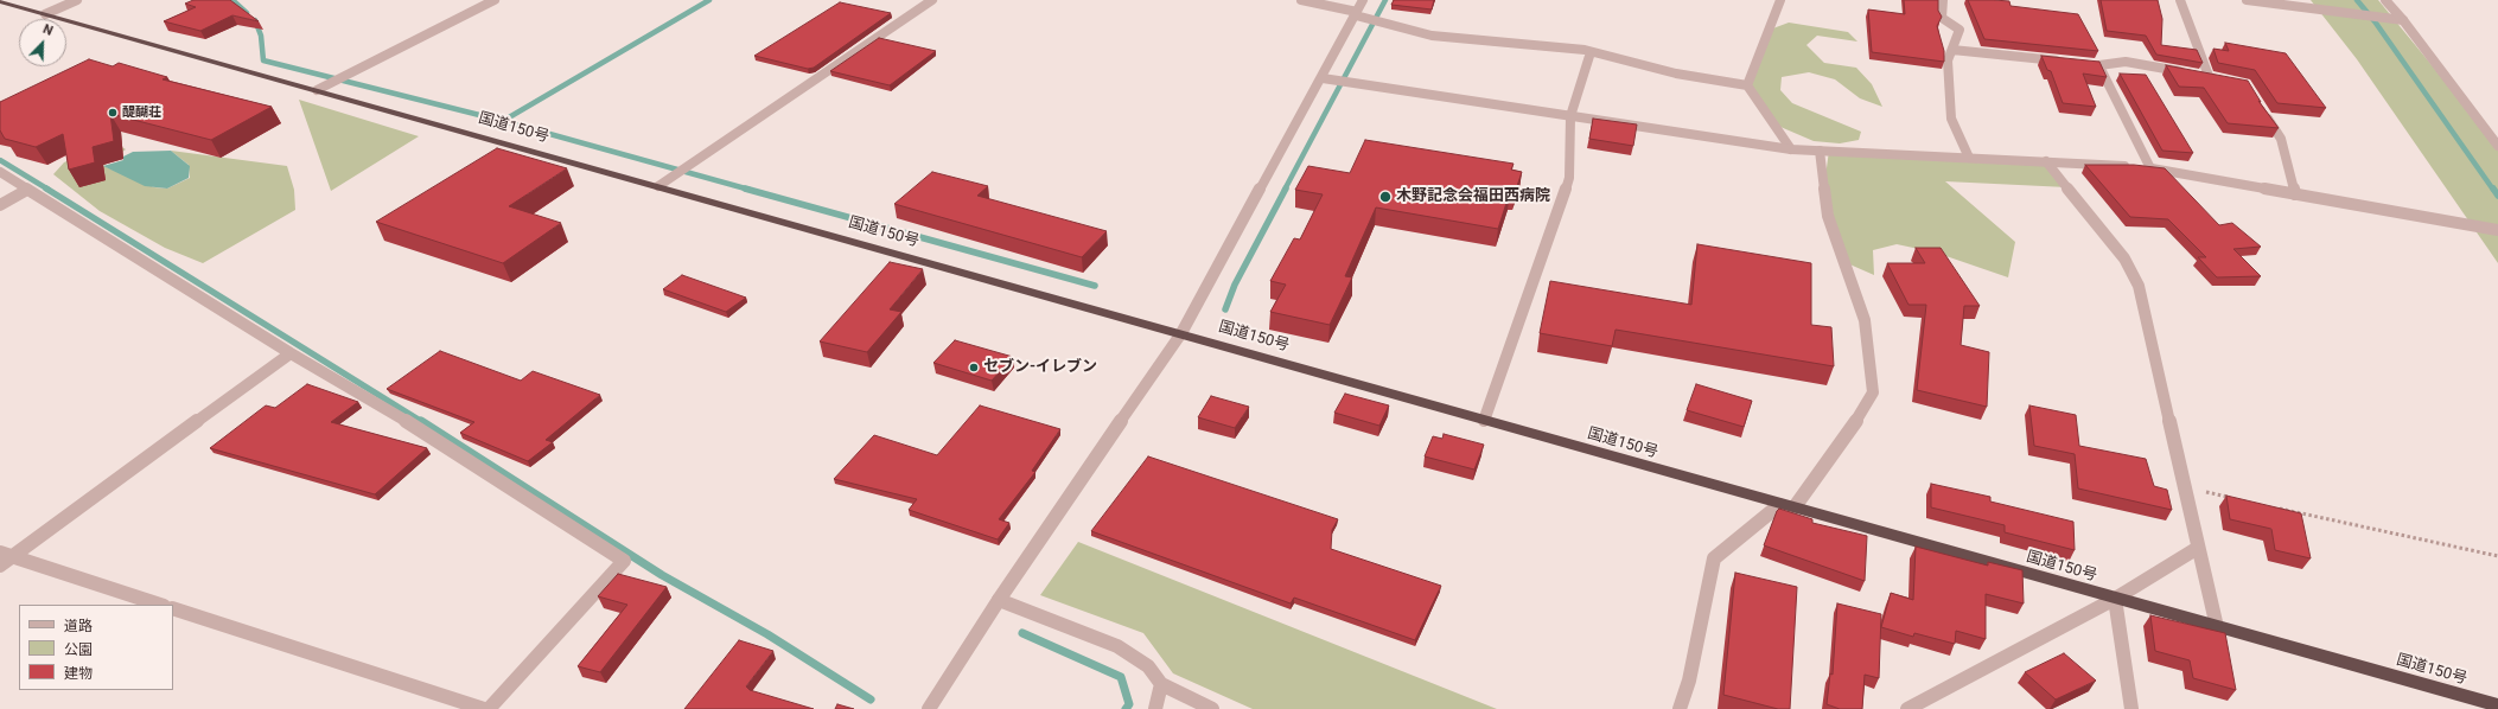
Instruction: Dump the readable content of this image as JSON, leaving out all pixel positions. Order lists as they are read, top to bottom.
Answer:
{
  "streets": {
    "highway": ["国道150号"]
  },
  "places": ["醍醐荘", "木野記念会福田西病院", "セブン-イレブン"],
  "legend": ["道路", "公園", "建物"],
  "north": "top right"
}
